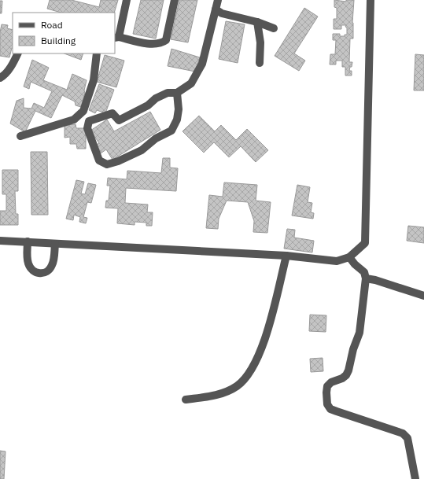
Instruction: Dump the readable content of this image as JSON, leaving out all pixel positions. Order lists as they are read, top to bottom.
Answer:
{
  "legend": ["Road", "Building"]
}
